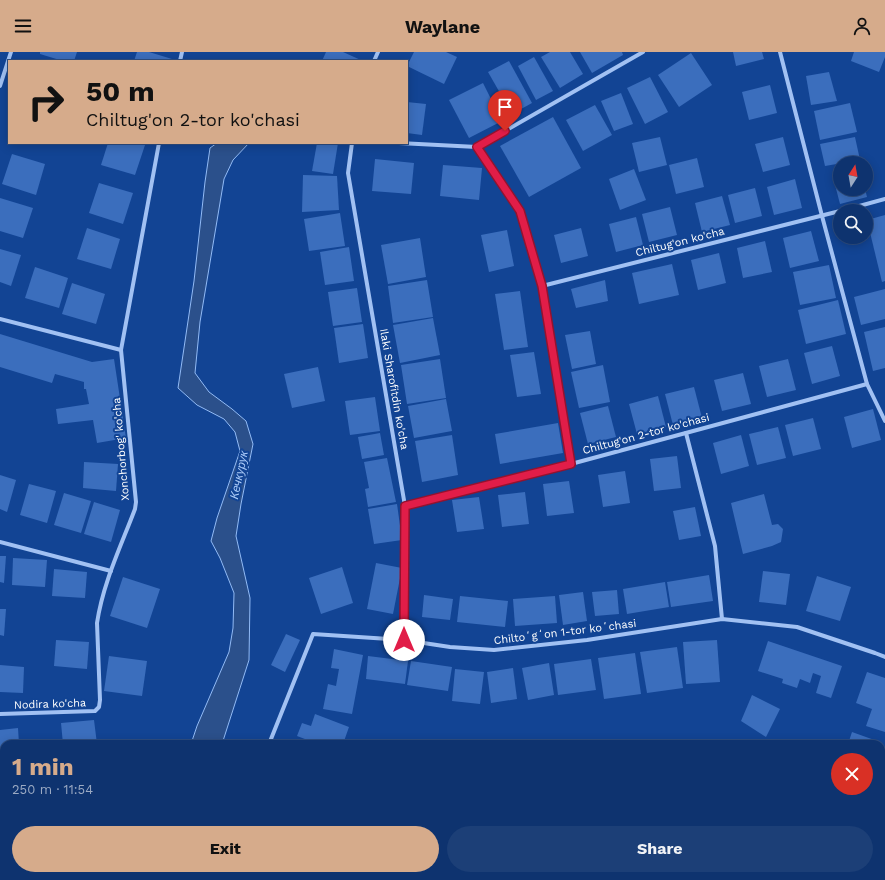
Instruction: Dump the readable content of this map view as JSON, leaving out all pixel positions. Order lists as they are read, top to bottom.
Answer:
{
  "streets": {
    "street": [
      "Chiltug'on ko'cha",
      "Ilaki Sharofitdin ko'cha",
      "Chiltug'on 2-tor ko'chasi",
      "Xonchorbog' ko'cha",
      "Chiltoʻgʻon 1-tor koʻchasi",
      "Nodira ko'cha"
    ]
  },
  "crossings": [
    ["Ilaki Sharofitdin ko'cha", "Chiltug'on 2-tor ko'chasi"],
    ["Ilaki Sharofitdin ko'cha", "Chiltoʻgʻon 1-tor koʻchasi"],
    ["Xonchorbog' ko'cha", "Nodira ko'cha"]
  ],
  "water": ["Кечкурук"],
  "north": "top",
  "page": {
    "header": "Waylane",
    "turn": ["50 m", "Chiltug'on 2-tor ko'chasi"],
    "heading": ["1 min", "250 m · 11:54"],
    "buttons": ["Exit", "Share"]
  }
}
